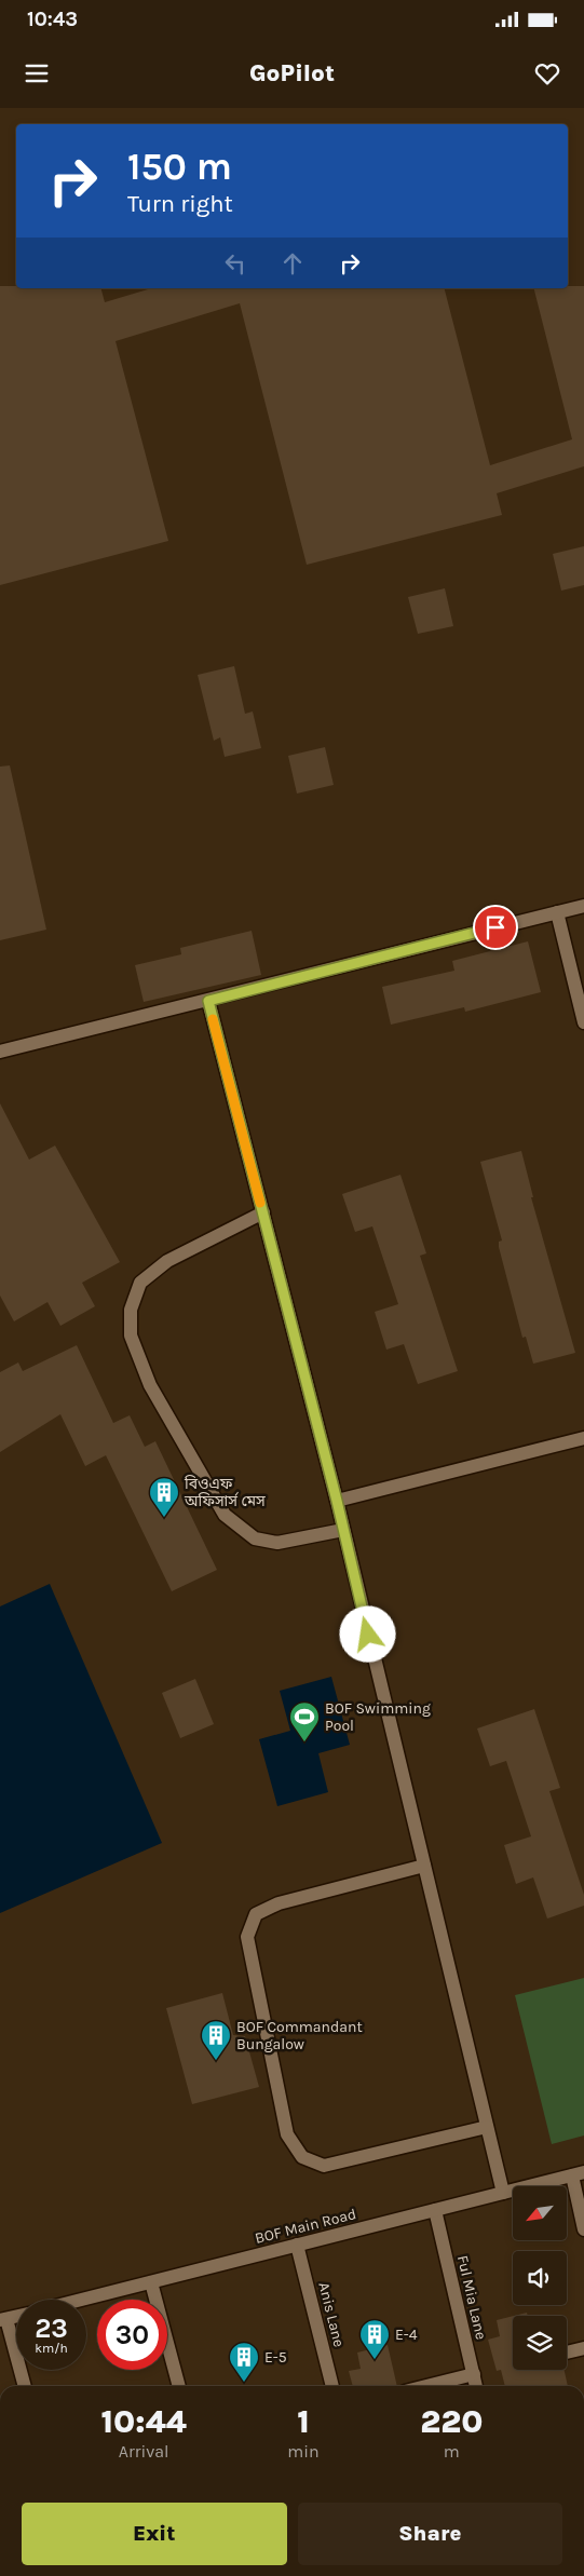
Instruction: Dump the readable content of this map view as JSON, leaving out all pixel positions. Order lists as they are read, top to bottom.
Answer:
{
  "streets": {
    "street": ["BOF Main Road", "Ful Mia Lane", "Anis Lane"]
  },
  "crossings": [
    ["BOF Main Road", "Ful Mia Lane"],
    ["BOF Main Road", "Anis Lane"]
  ],
  "places": {
    "building": [
      "বিওএফ অফিসার্স মেস",
      "BOF Commandant Bungalow",
      "E-4",
      "E-5"
    ],
    "sports": ["BOF Swimming Pool"]
  },
  "north": "bottom left",
  "page": {
    "status": "10:43",
    "header": "GoPilot",
    "turn": ["150 m", "Turn right"],
    "speed": "23 km/h",
    "limit": "30",
    "eta": [
      "10:44",
      "Arrival",
      "1",
      "min",
      "220",
      "m"
    ],
    "buttons": ["Exit", "Share"]
  }
}
